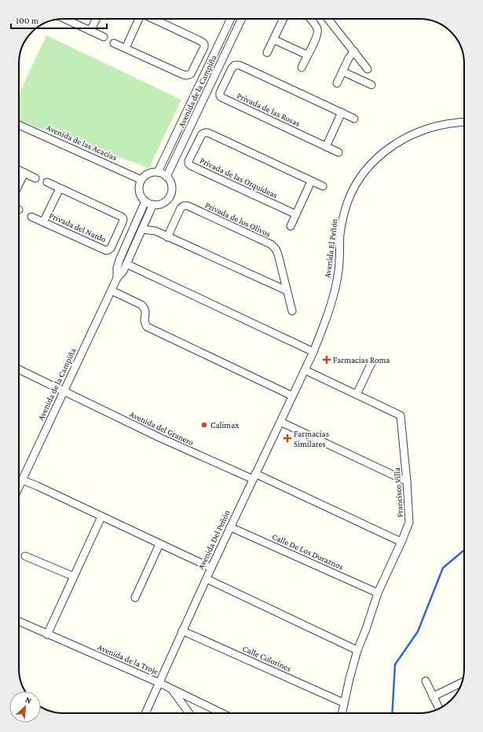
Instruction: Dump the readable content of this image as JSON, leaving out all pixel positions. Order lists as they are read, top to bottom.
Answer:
{
  "streets": {
    "street": [
      "Avenida de la Campiña",
      "Privada de las Rosas",
      "Avenida de las Acacias",
      "Privada de las Orquídeas",
      "Privada de los Olivos",
      "Privada del Nardo",
      "Avenida El Peñón",
      "Avenida del Granero",
      "Francisco Villa",
      "Avenida Del Peñón",
      "Calle De Los Duraznos",
      "Calle Colorines",
      "Avenida de la Troje"
    ]
  },
  "crossings": [
    ["Avenida de la Campiña", "Avenida de las Acacias"],
    ["Avenida de la Campiña", "Privada de las Orquídeas"],
    ["Avenida de la Campiña", "Privada del Nardo"],
    ["Avenida de la Campiña", "Avenida del Granero"],
    ["Avenida El Peñón", "Francisco Villa"],
    ["Avenida El Peñón", "Avenida Del Peñón"],
    ["Avenida del Granero", "Francisco Villa"],
    ["Avenida del Granero", "Avenida Del Peñón"],
    ["Francisco Villa", "Avenida Del Peñón"],
    ["Francisco Villa", "Calle De Los Duraznos"],
    ["Francisco Villa", "Calle Colorines"],
    ["Avenida Del Peñón", "Calle De Los Duraznos"],
    ["Avenida Del Peñón", "Calle Colorines"],
    ["Avenida Del Peñón", "Avenida de la Troje"]
  ],
  "places": {
    "health": ["Farmacias Roma", "Farmacias Similares"],
    "other": ["Calimax"]
  },
  "scale_bar": "100 m",
  "north": "top right"
}
